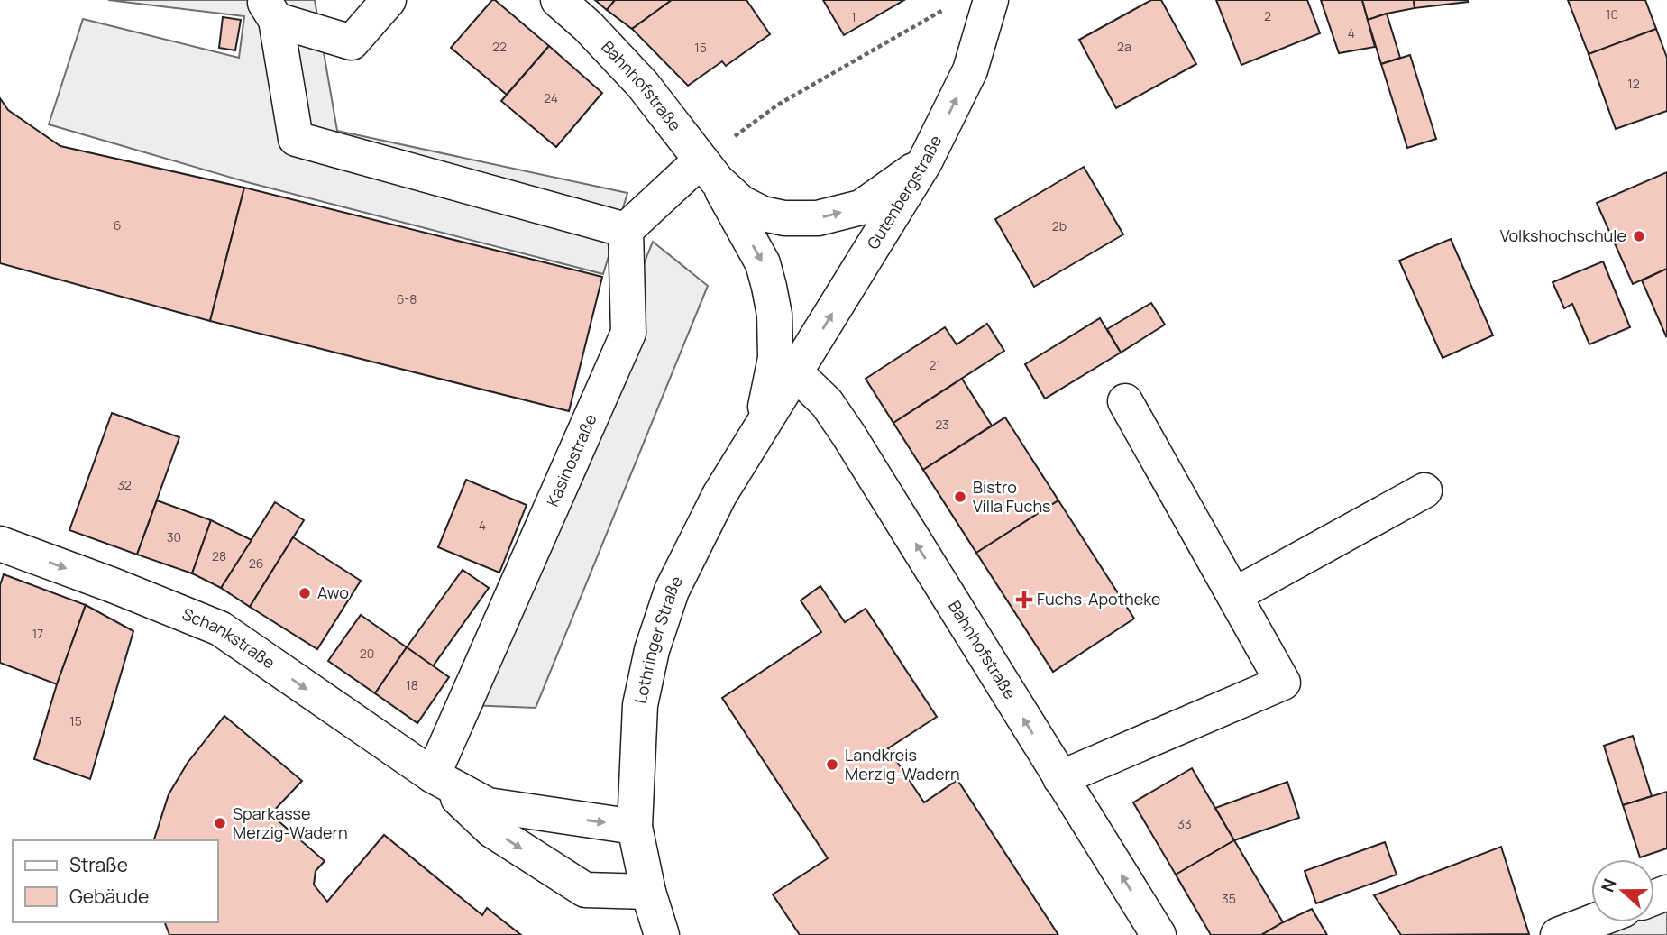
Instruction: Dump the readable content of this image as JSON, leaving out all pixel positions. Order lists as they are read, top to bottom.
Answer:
{
  "streets": {
    "main road": [
      "Bahnhofstraße",
      "Gutenbergstraße",
      "Kasinostraße",
      "Schankstraße",
      "Lothringer Straße"
    ]
  },
  "crossings": [
    ["Bahnhofstraße", "Gutenbergstraße"],
    ["Bahnhofstraße", "Lothringer Straße"],
    ["Gutenbergstraße", "Lothringer Straße"],
    ["Kasinostraße", "Schankstraße"],
    ["Schankstraße", "Lothringer Straße"]
  ],
  "one_way": ["Gutenbergstraße", "Schankstraße"],
  "places": {
    "other": [
      "Volkshochschule",
      "Bistro Villa Fuchs",
      "Awo",
      "Landkreis Merzig-Wadern",
      "Sparkasse Merzig-Wadern"
    ],
    "health": ["Fuchs-Apotheke"]
  },
  "house_numbers": [
    "10",
    "2",
    "1",
    "4",
    "22",
    "2a",
    "15",
    "12",
    "24",
    "6",
    "2b",
    "6-8",
    "21",
    "23",
    "32",
    "4",
    "30",
    "28",
    "26",
    "17",
    "20",
    "18",
    "15",
    "33",
    "35"
  ],
  "legend": ["Straße", "Gebäude"],
  "north": "left"
}
